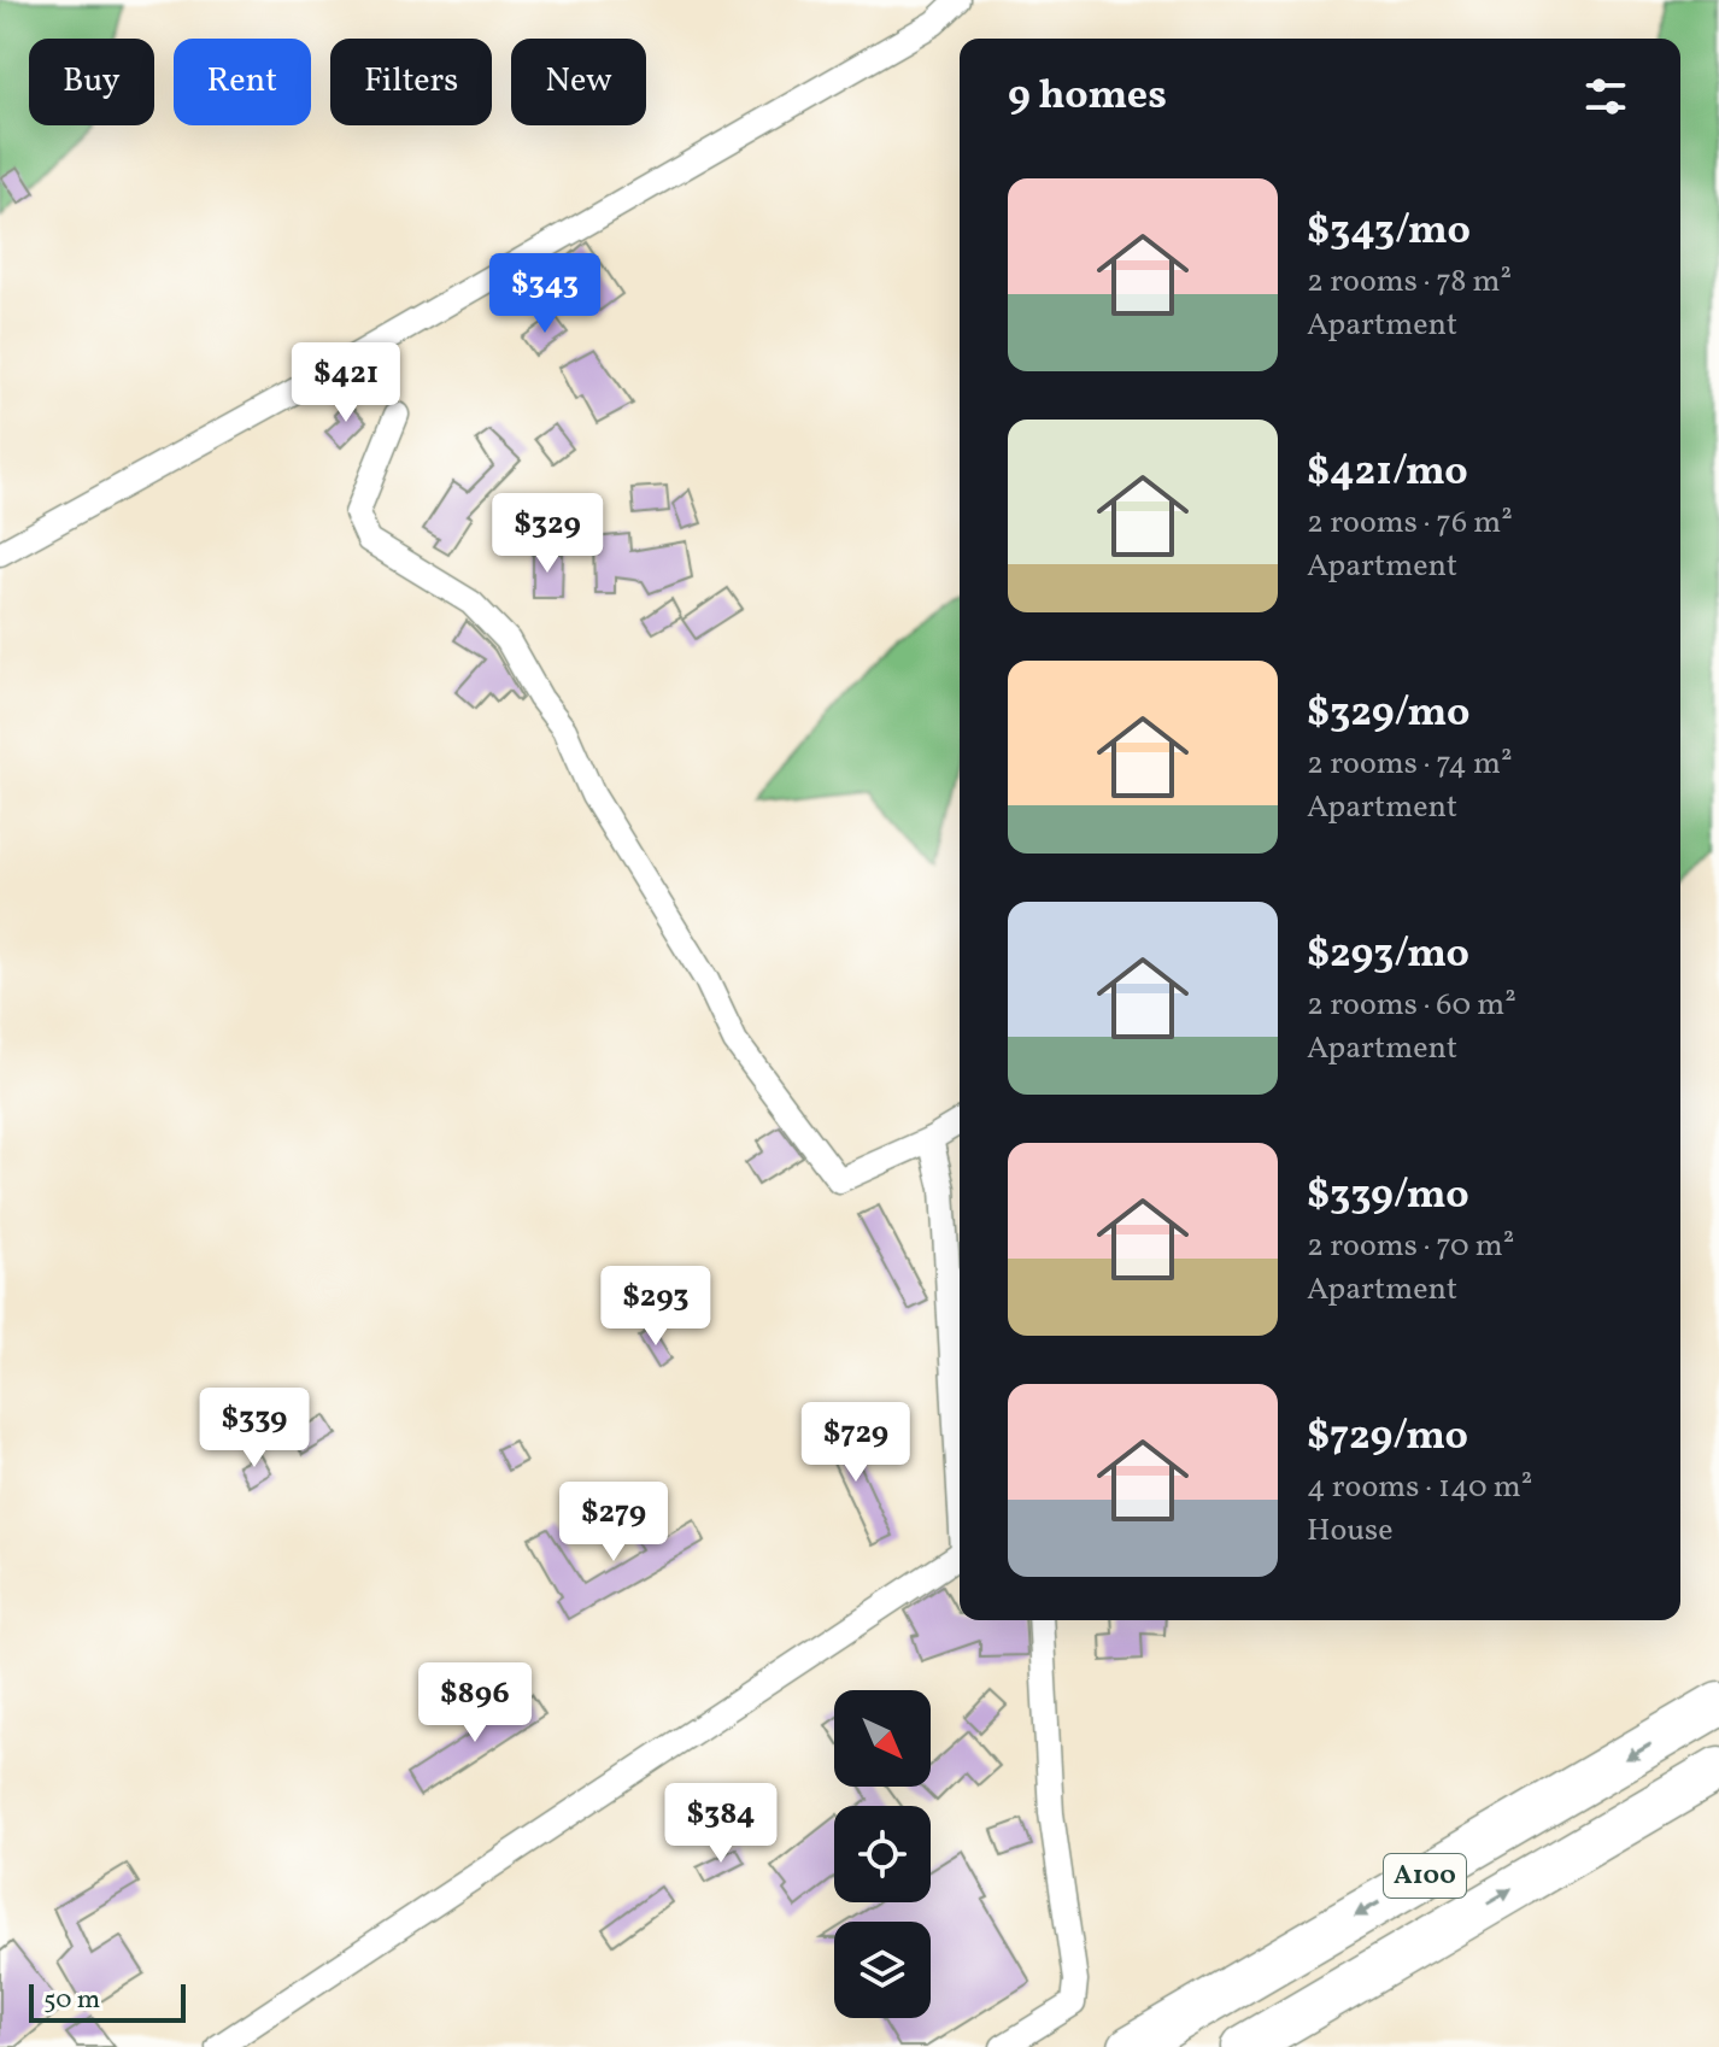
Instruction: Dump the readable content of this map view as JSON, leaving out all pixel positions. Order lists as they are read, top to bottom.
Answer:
{
  "streets": {
    "highway": ["A100"]
  },
  "scale_bar": "50 m",
  "north": "bottom right",
  "page": {
    "chip": [
      "Buy",
      "Rent",
      "Filters",
      "New"
    ],
    "heading": "9 homes",
    "list": [
      {
        "name": "$343/mo",
        "note": "2 rooms · 78 m² · Apartment"
      },
      {
        "name": "$421/mo",
        "note": "2 rooms · 76 m² · Apartment"
      },
      {
        "name": "$329/mo",
        "note": "2 rooms · 74 m² · Apartment"
      },
      {
        "name": "$293/mo",
        "note": "2 rooms · 60 m² · Apartment"
      },
      {
        "name": "$339/mo",
        "note": "2 rooms · 70 m² · Apartment"
      },
      {
        "name": "$729/mo",
        "note": "4 rooms · 140 m² · House"
      }
    ],
    "price": [
      "$343",
      "$421",
      "$329",
      "$293",
      "$339",
      "$729",
      "$279",
      "$896",
      "$384"
    ],
    "scale": "50 m"
  }
}
